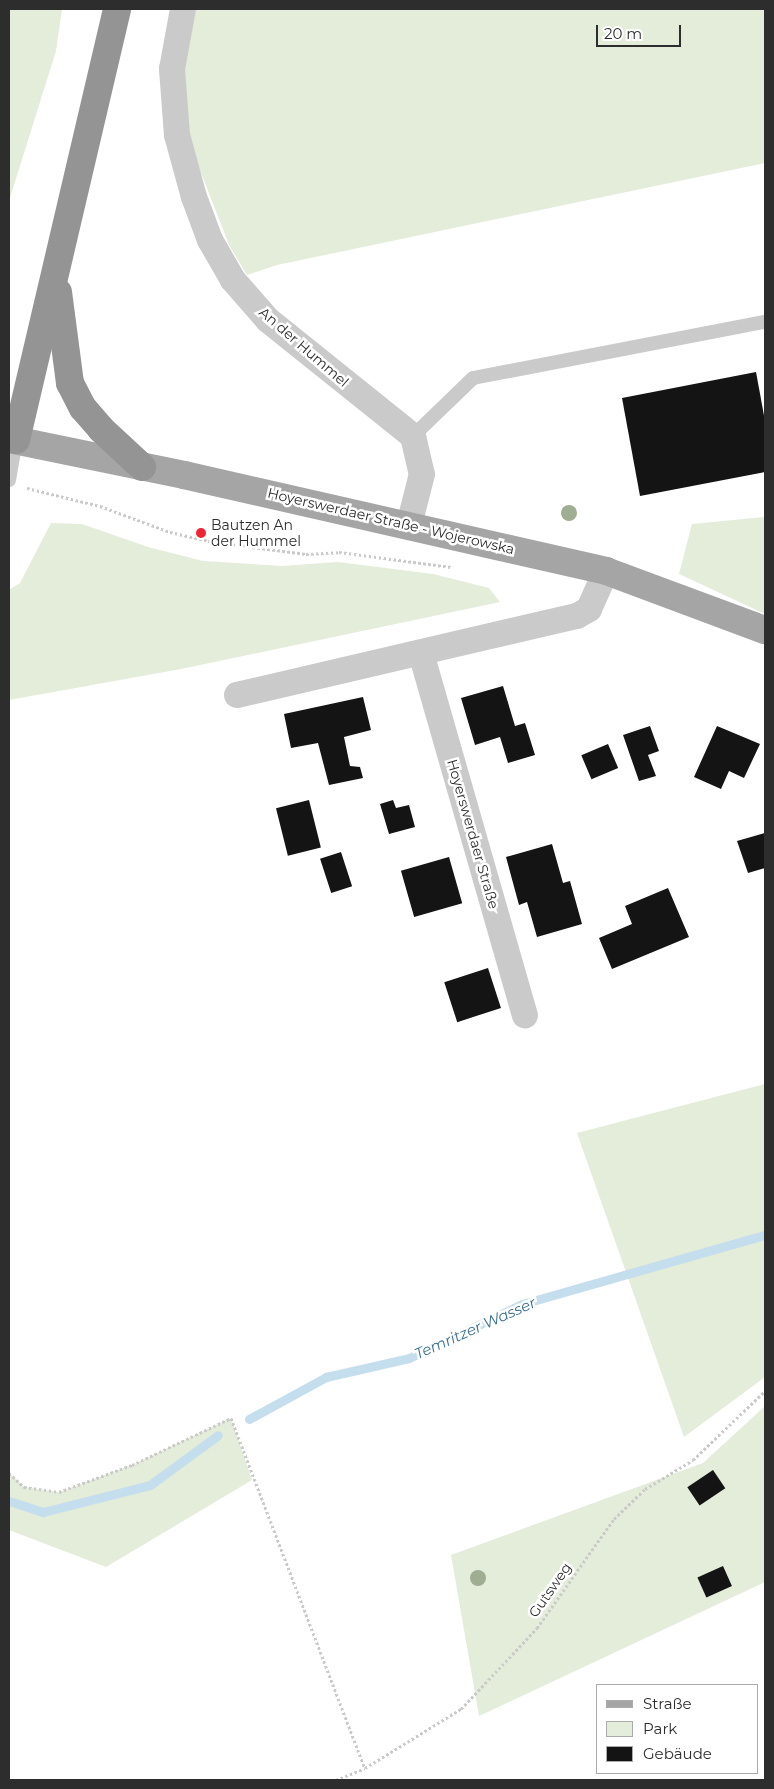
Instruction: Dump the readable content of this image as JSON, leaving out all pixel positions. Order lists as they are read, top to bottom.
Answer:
{
  "streets": {
    "main road": ["Hoyerswerdaer Straße - Wojerowska"],
    "street": ["An der Hummel", "Hoyerswerdaer Straße"],
    "path": ["Gutsweg"]
  },
  "water": ["Temritzer Wasser"],
  "places": ["Bautzen An der Hummel"],
  "legend": ["Straße", "Park", "Gebäude"],
  "scale_bar": "20 m"
}
